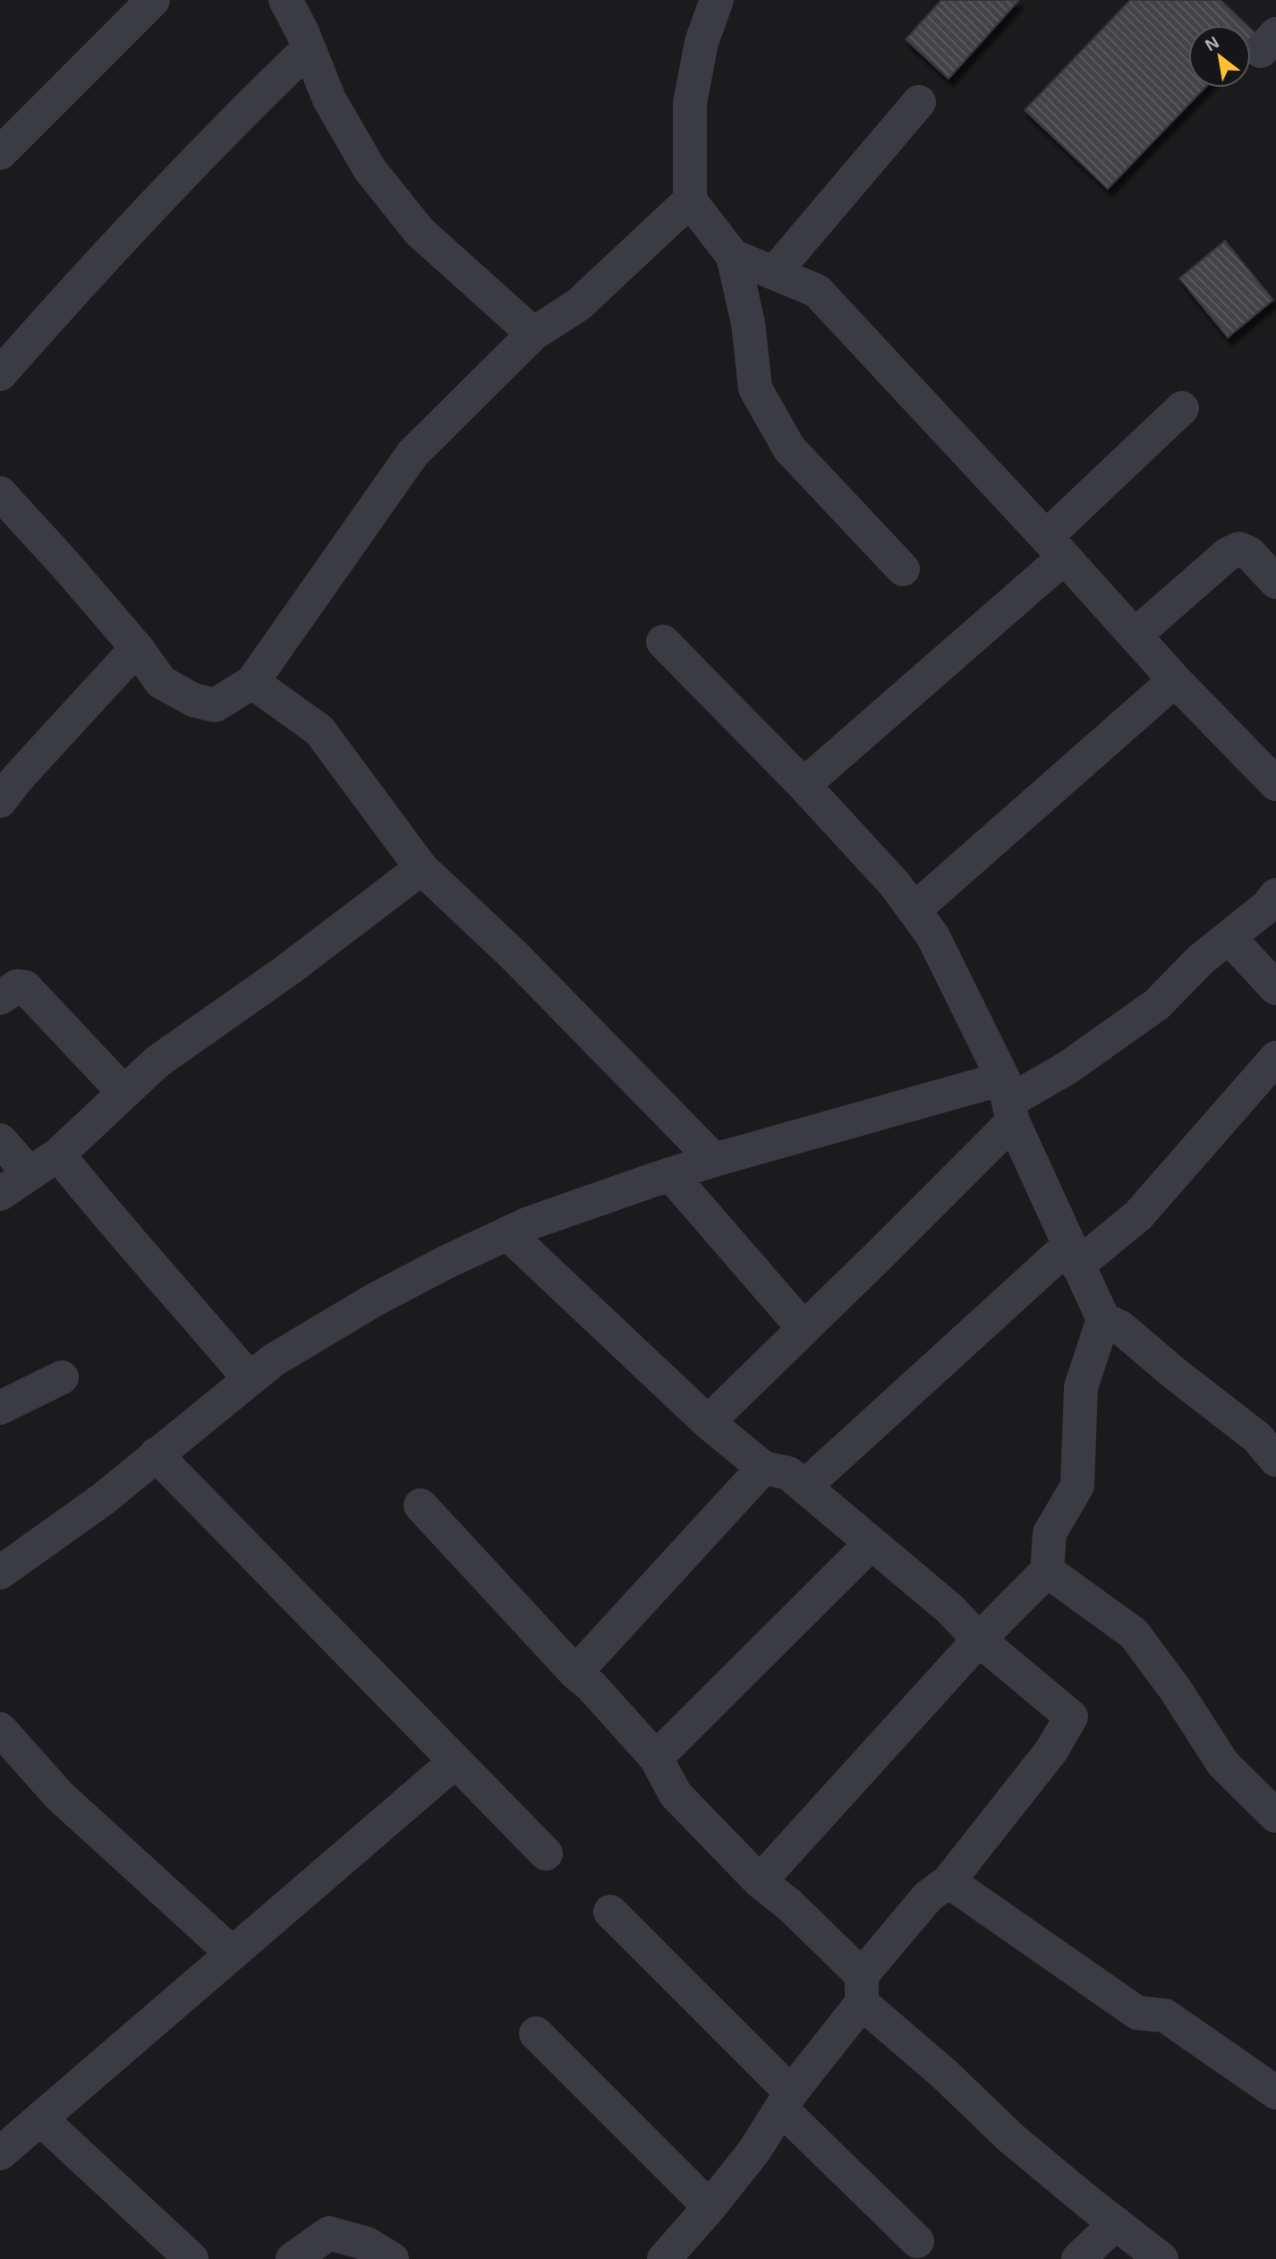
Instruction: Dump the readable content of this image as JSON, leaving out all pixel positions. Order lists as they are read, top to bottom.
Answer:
{
  "north": "top left"
}
